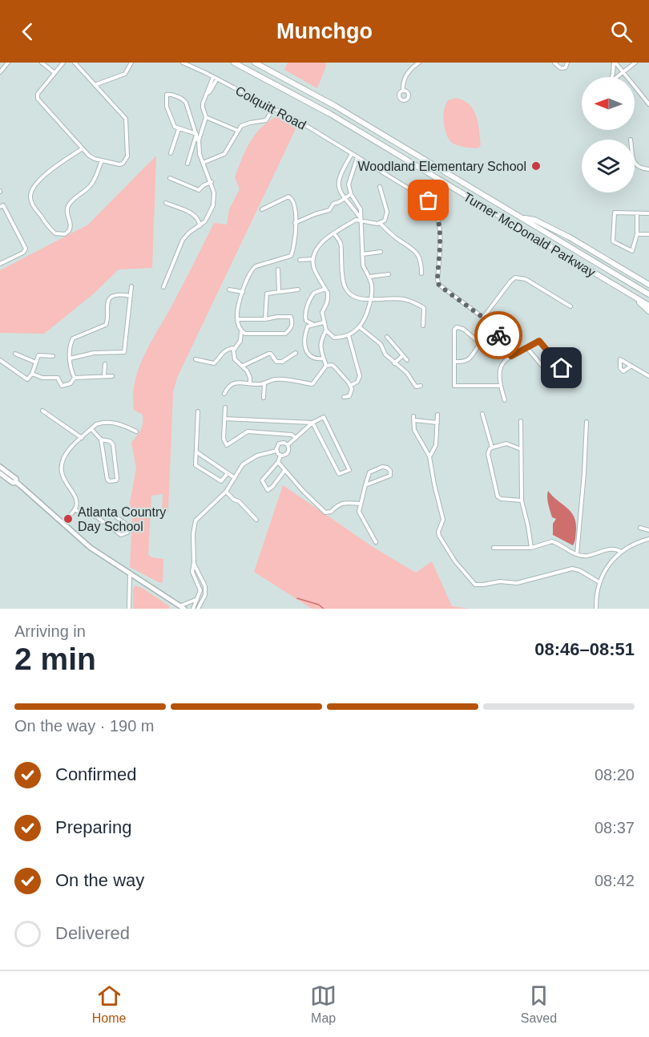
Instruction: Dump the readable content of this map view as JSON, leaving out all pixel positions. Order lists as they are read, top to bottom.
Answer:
{
  "streets": {
    "highway": ["Turner McDonald Parkway"],
    "street": ["Colquitt Road"]
  },
  "places": ["Woodland Elementary School", "Atlanta Country Day School"],
  "north": "left",
  "page": {
    "header": "Munchgo",
    "heading": ["2 min", "Arriving in", "08:46–08:51"],
    "bar": "On the way · 190 m",
    "list": [
      ["Confirmed", "08:20"],
      ["Preparing", "08:37"],
      ["On the way", "08:42"],
      "Delivered"
    ],
    "tabs": ["Home", "Map", "Saved"]
  }
}
